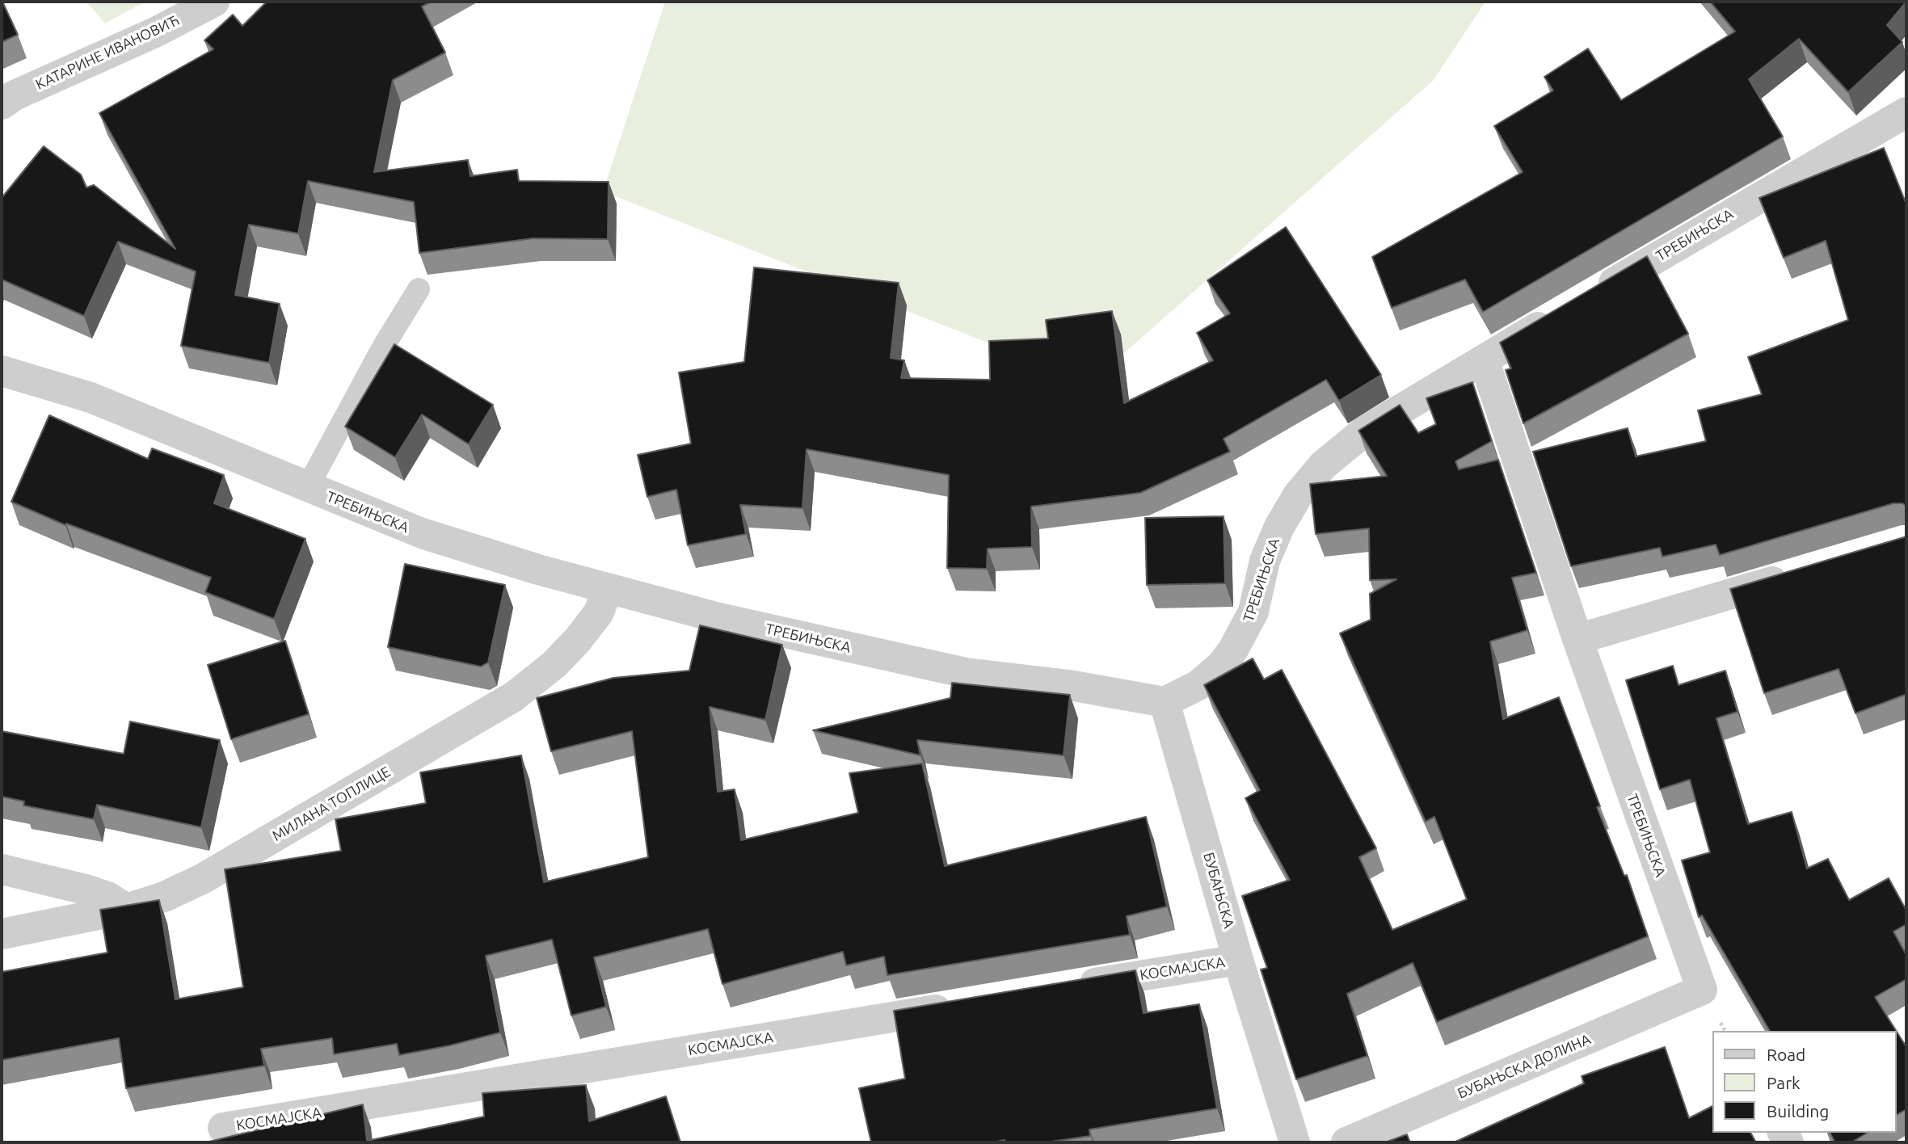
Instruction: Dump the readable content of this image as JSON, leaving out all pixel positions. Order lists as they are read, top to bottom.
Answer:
{
  "streets": {
    "street": [
      "КАТАРИНЕ ИВАНОВИЋ",
      "ТРЕБИЊСКА",
      "МИЛАНА ТОПЛИЦЕ",
      "БУБАЊСКА",
      "КОСМАЈСКА",
      "БУБАЊСКА ДОЛИНА"
    ]
  },
  "crossings": [
    ["ТРЕБИЊСКА", "МИЛАНА ТОПЛИЦЕ"],
    ["ТРЕБИЊСКА", "БУБАЊСКА"],
    ["ТРЕБИЊСКА", "БУБАЊСКА ДОЛИНА"],
    ["БУБАЊСКА", "КОСМАЈСКА"]
  ],
  "legend": ["Road", "Park", "Building"]
}
